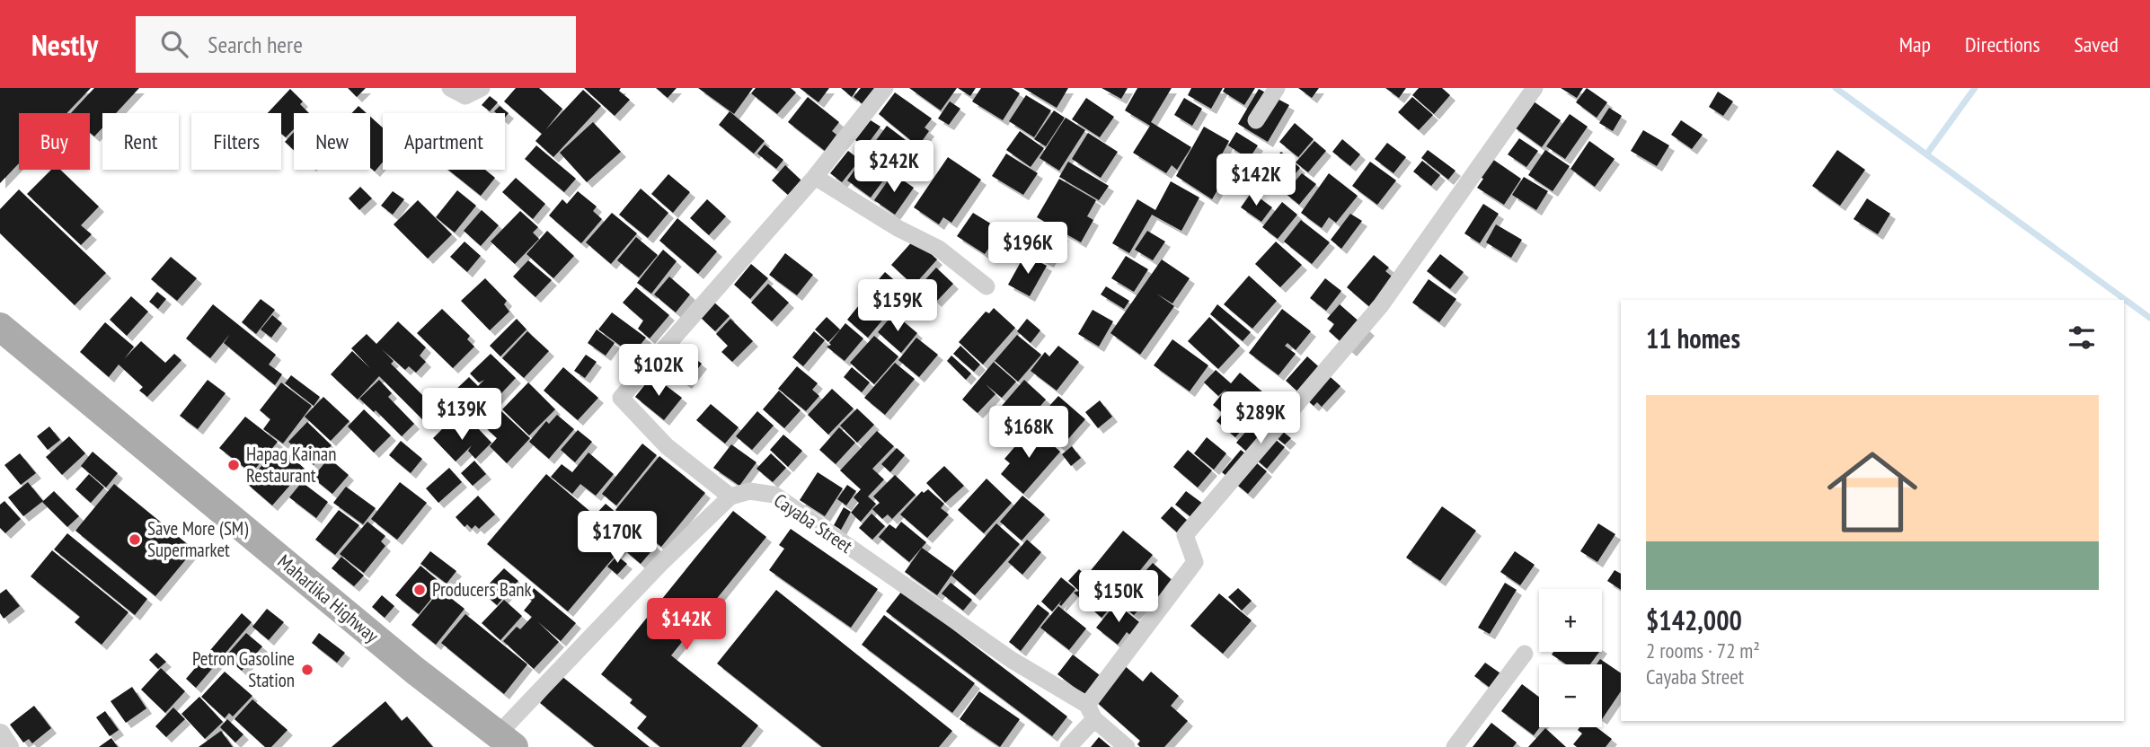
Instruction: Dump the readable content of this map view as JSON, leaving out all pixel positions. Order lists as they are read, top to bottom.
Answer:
{
  "streets": {
    "main road": ["Maharlika Highway"],
    "street": ["Cayaba Street"]
  },
  "places": [
    "Hapag Kainan Restaurant",
    "Save More (SM) Supermarket",
    "Producers Bank",
    "Petron Gasoline Station"
  ],
  "page": {
    "header": "Nestly",
    "search": "Search here",
    "nav": ["Map", "Directions", "Saved"],
    "chip": [
      "Buy",
      "Rent",
      "Filters",
      "New",
      "Apartment"
    ],
    "price": [
      "$242K",
      "$142K",
      "$196K",
      "$159K",
      "$102K",
      "$139K",
      "$289K",
      "$168K",
      "$170K",
      "$150K",
      "$142K"
    ],
    "heading": "11 homes",
    "list": [
      {
        "name": "$142,000",
        "note": "2 rooms · 72 m² · Cayaba Street"
      }
    ],
    "map_buttons": ["+", "−"]
  }
}
